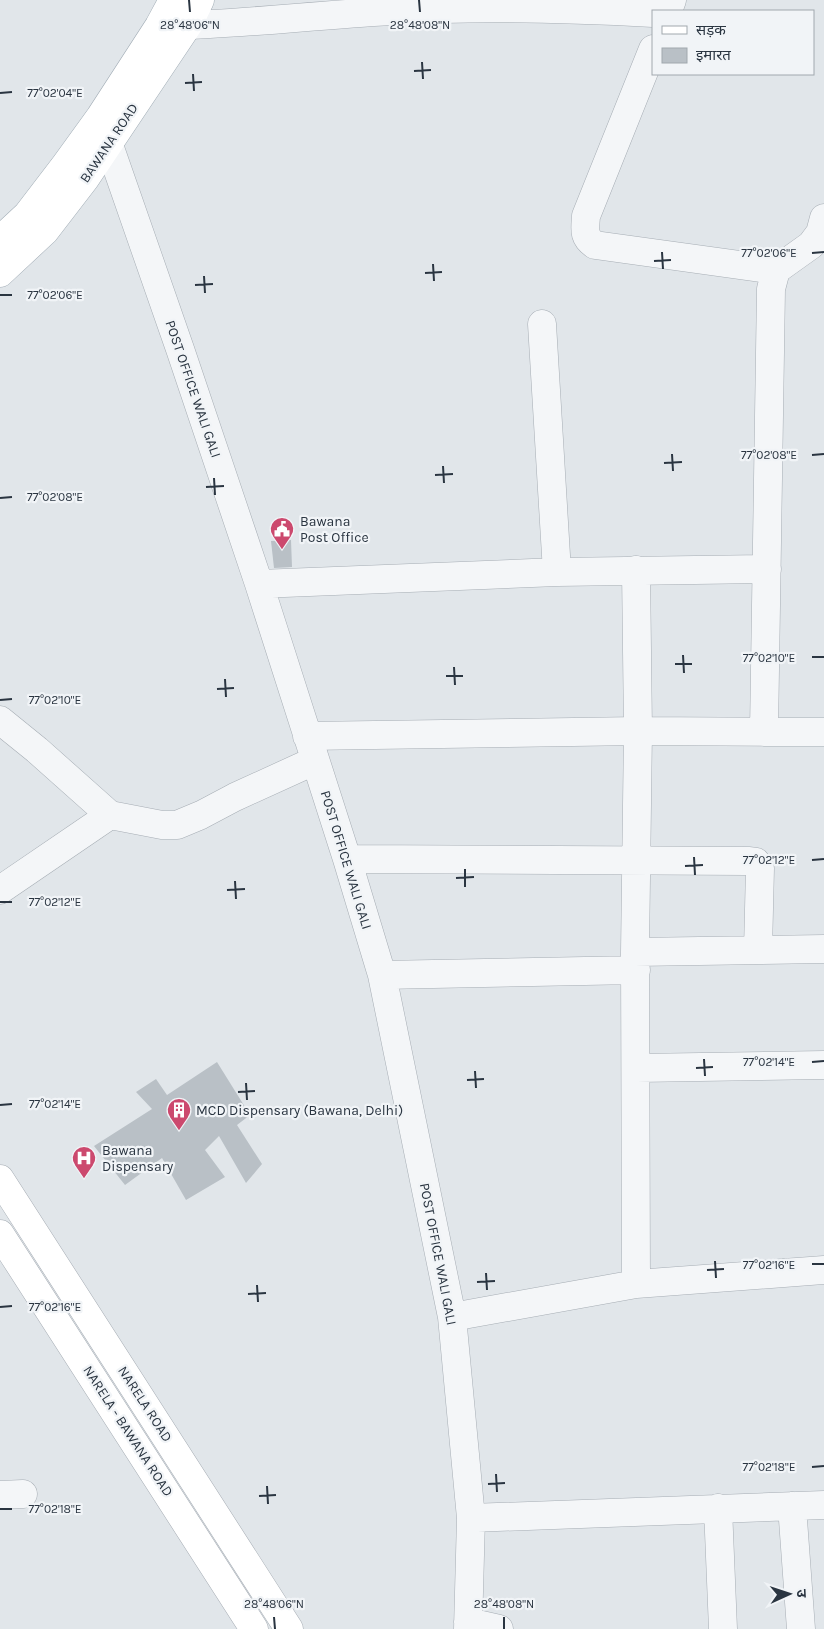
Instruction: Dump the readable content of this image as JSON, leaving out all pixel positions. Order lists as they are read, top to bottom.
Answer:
{
  "streets": {
    "street": [
      "BAWANA ROAD",
      "POST OFFICE WALI GALI",
      "NARELA ROAD",
      "NARELA - BAWANA ROAD"
    ]
  },
  "crossings": [
    ["BAWANA ROAD", "POST OFFICE WALI GALI"]
  ],
  "places": {
    "public building": ["Bawana Post Office"],
    "building": ["MCD Dispensary (Bawana, Delhi)"],
    "hospital": ["Bawana Dispensary"]
  },
  "legend": ["सड़क", "इमारत"],
  "north": "right",
  "coordinates": [
    "28°48'06\"N",
    "28°48'08\"N",
    "77°02'04\"E",
    "77°02'06\"E",
    "77°02'08\"E",
    "77°02'10\"E",
    "77°02'12\"E",
    "77°02'14\"E",
    "77°02'16\"E",
    "77°02'18\"E"
  ]
}
